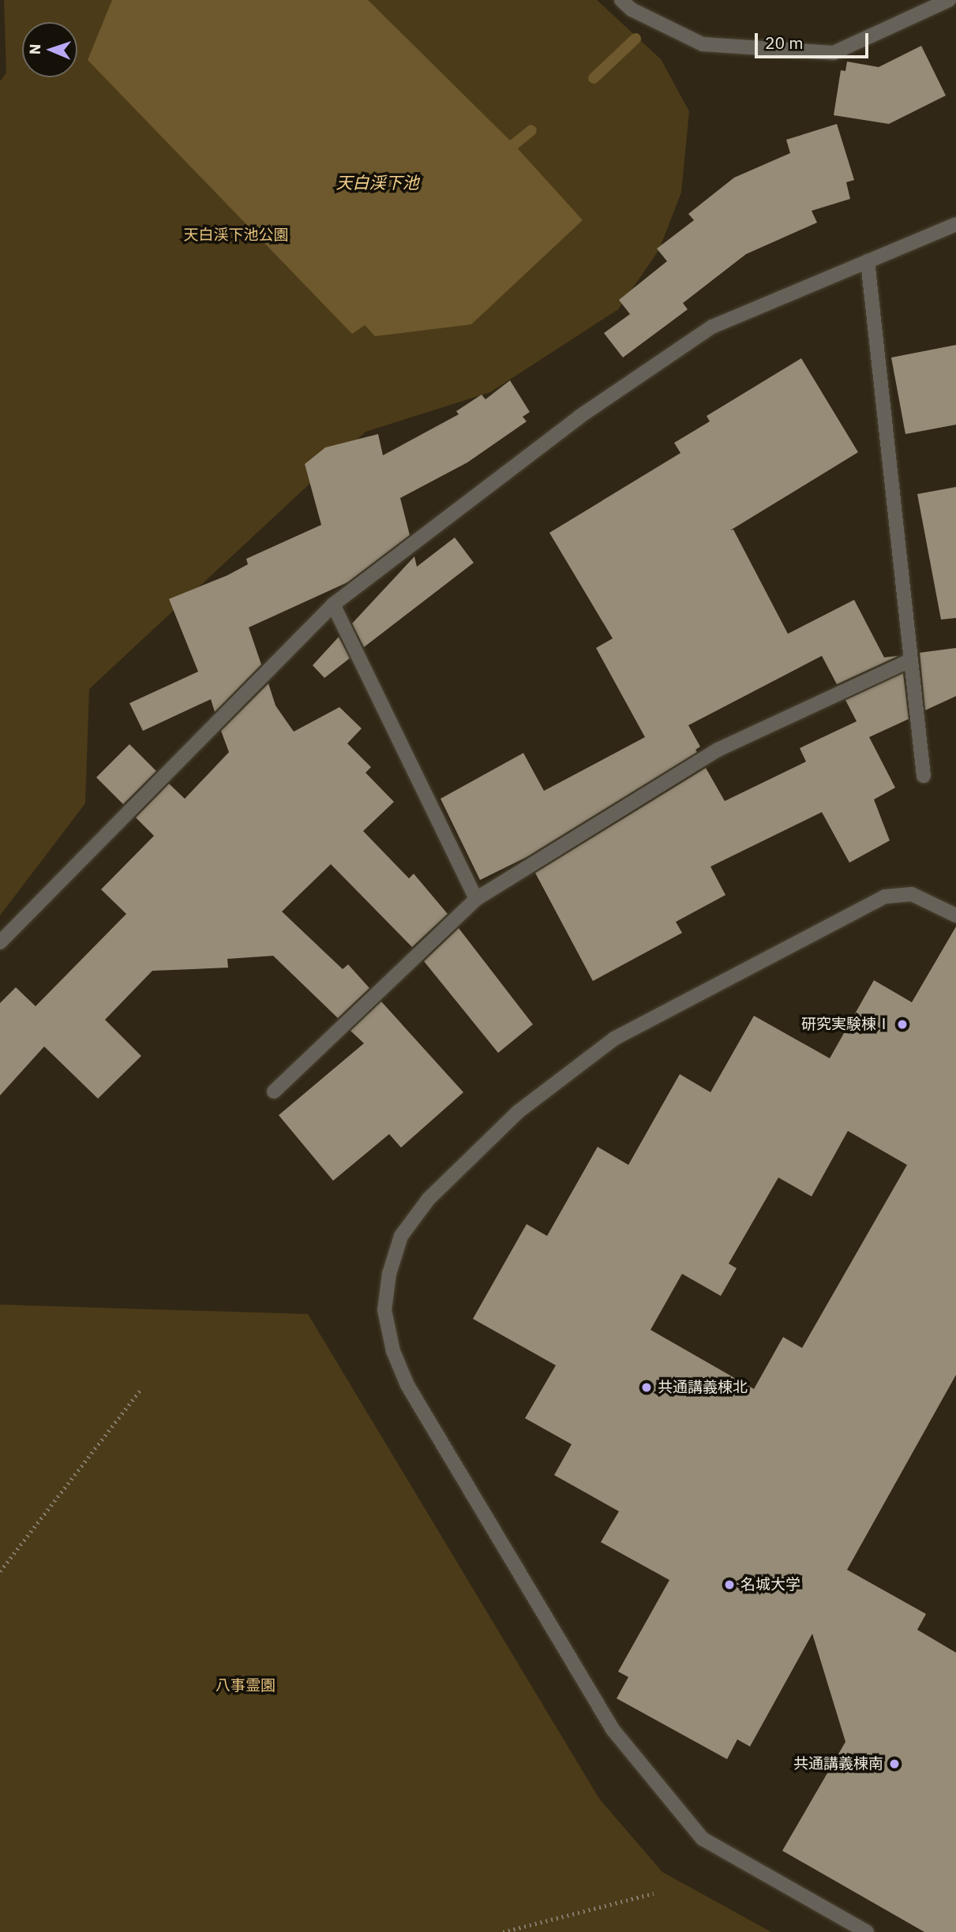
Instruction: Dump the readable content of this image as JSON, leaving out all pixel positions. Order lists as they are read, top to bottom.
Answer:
{
  "water": ["天白渓下池"],
  "parks": ["天白渓下池公園", "八事霊園"],
  "places": [
    "研究実験棟Ⅰ",
    "共通講義棟北",
    "名城大学",
    "共通講義棟南"
  ],
  "scale_bar": "20 m",
  "north": "left"
}
